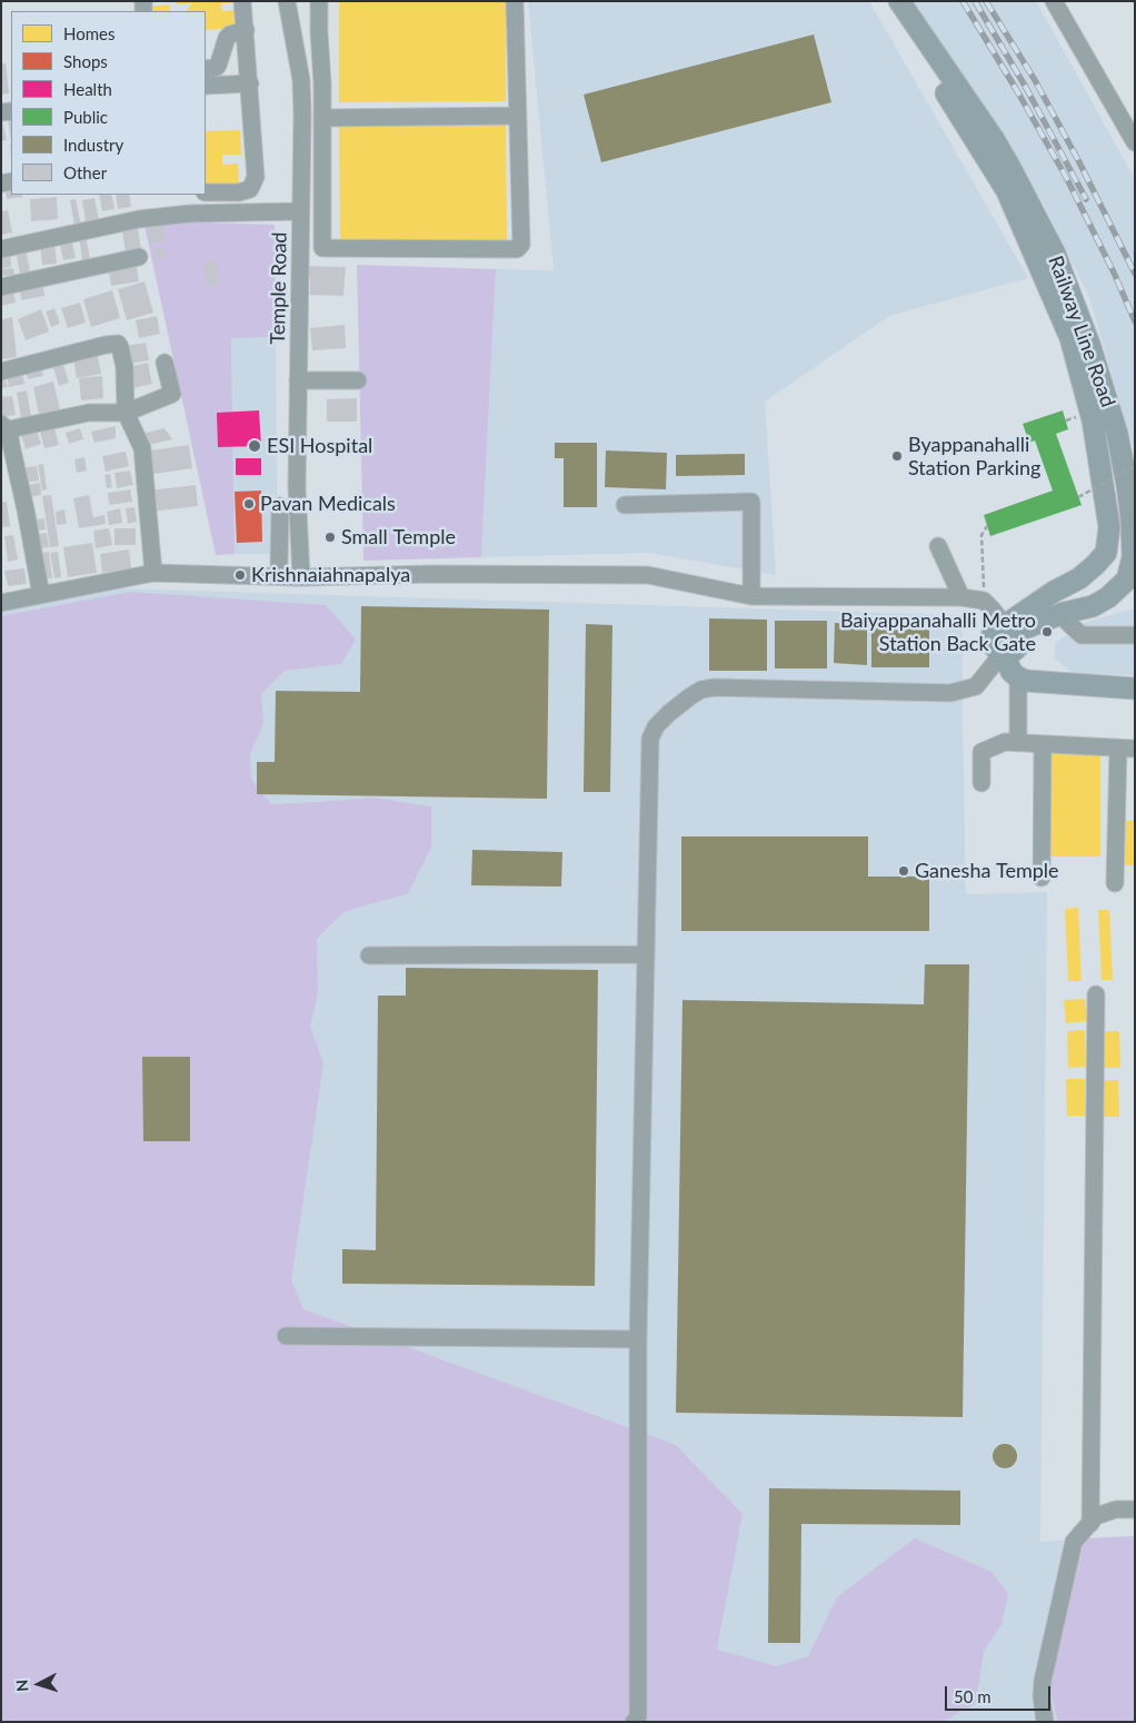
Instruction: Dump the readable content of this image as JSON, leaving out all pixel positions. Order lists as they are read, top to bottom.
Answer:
{
  "streets": {
    "main road": ["Railway Line Road"],
    "street": ["Temple Road"]
  },
  "places": [
    "ESI Hospital",
    "Byappanahalli Station Parking",
    "Pavan Medicals",
    "Small Temple",
    "Krishnaiahnapalya",
    "Baiyappanahalli Metro Station Back Gate",
    "Ganesha Temple"
  ],
  "legend": [
    "Homes",
    "Shops",
    "Health",
    "Public",
    "Industry",
    "Other"
  ],
  "scale_bar": "50 m",
  "north": "left"
}
